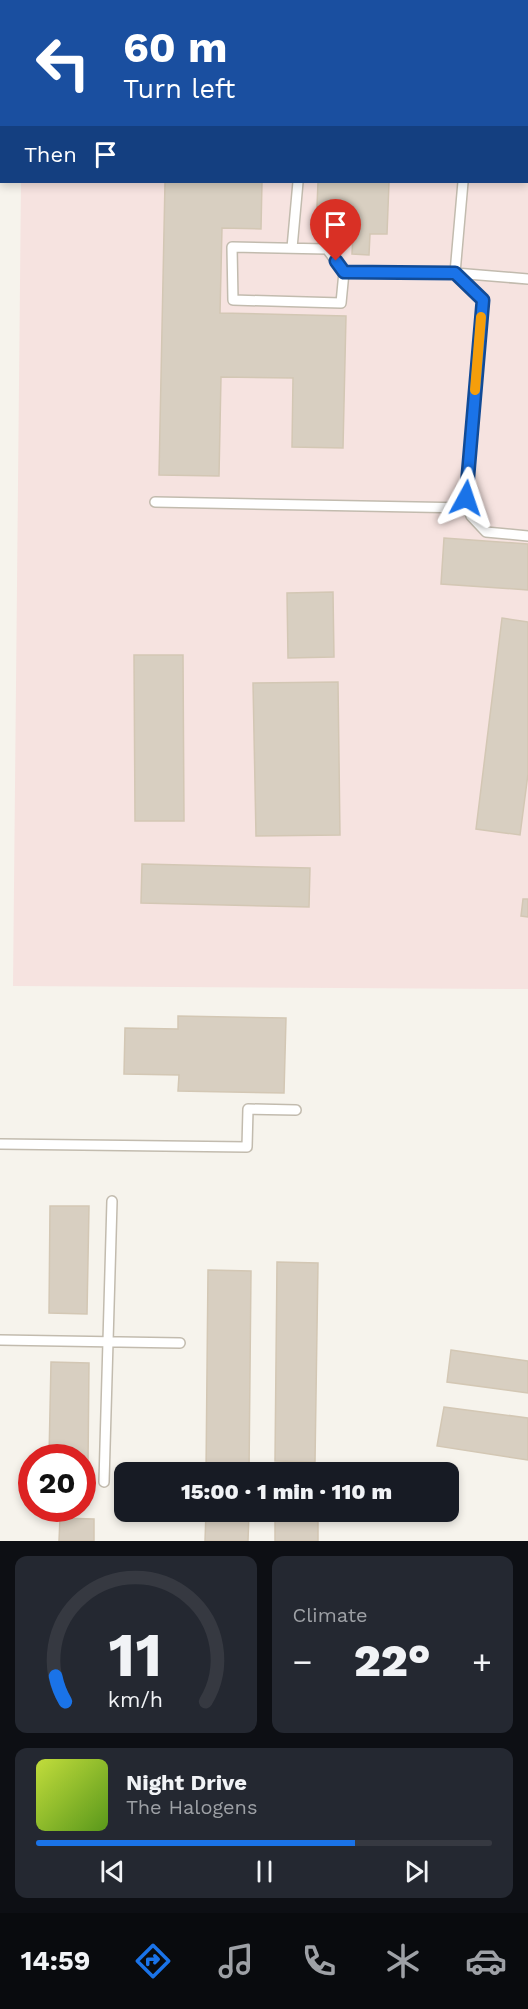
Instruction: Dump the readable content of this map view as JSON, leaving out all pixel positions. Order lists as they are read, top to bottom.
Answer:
{
  "page": {
    "turn": ["60 m", "Turn left"],
    "then": "Then",
    "limit": "20",
    "trip": "15:00 · 1 min · 110 m",
    "tile": "Climate",
    "heat": ["−", "22°", "+"],
    "song": ["Night Drive", "The Halogens"],
    "tabs": "14:59",
    "gauge": ["11", "km/h"]
  }
}
